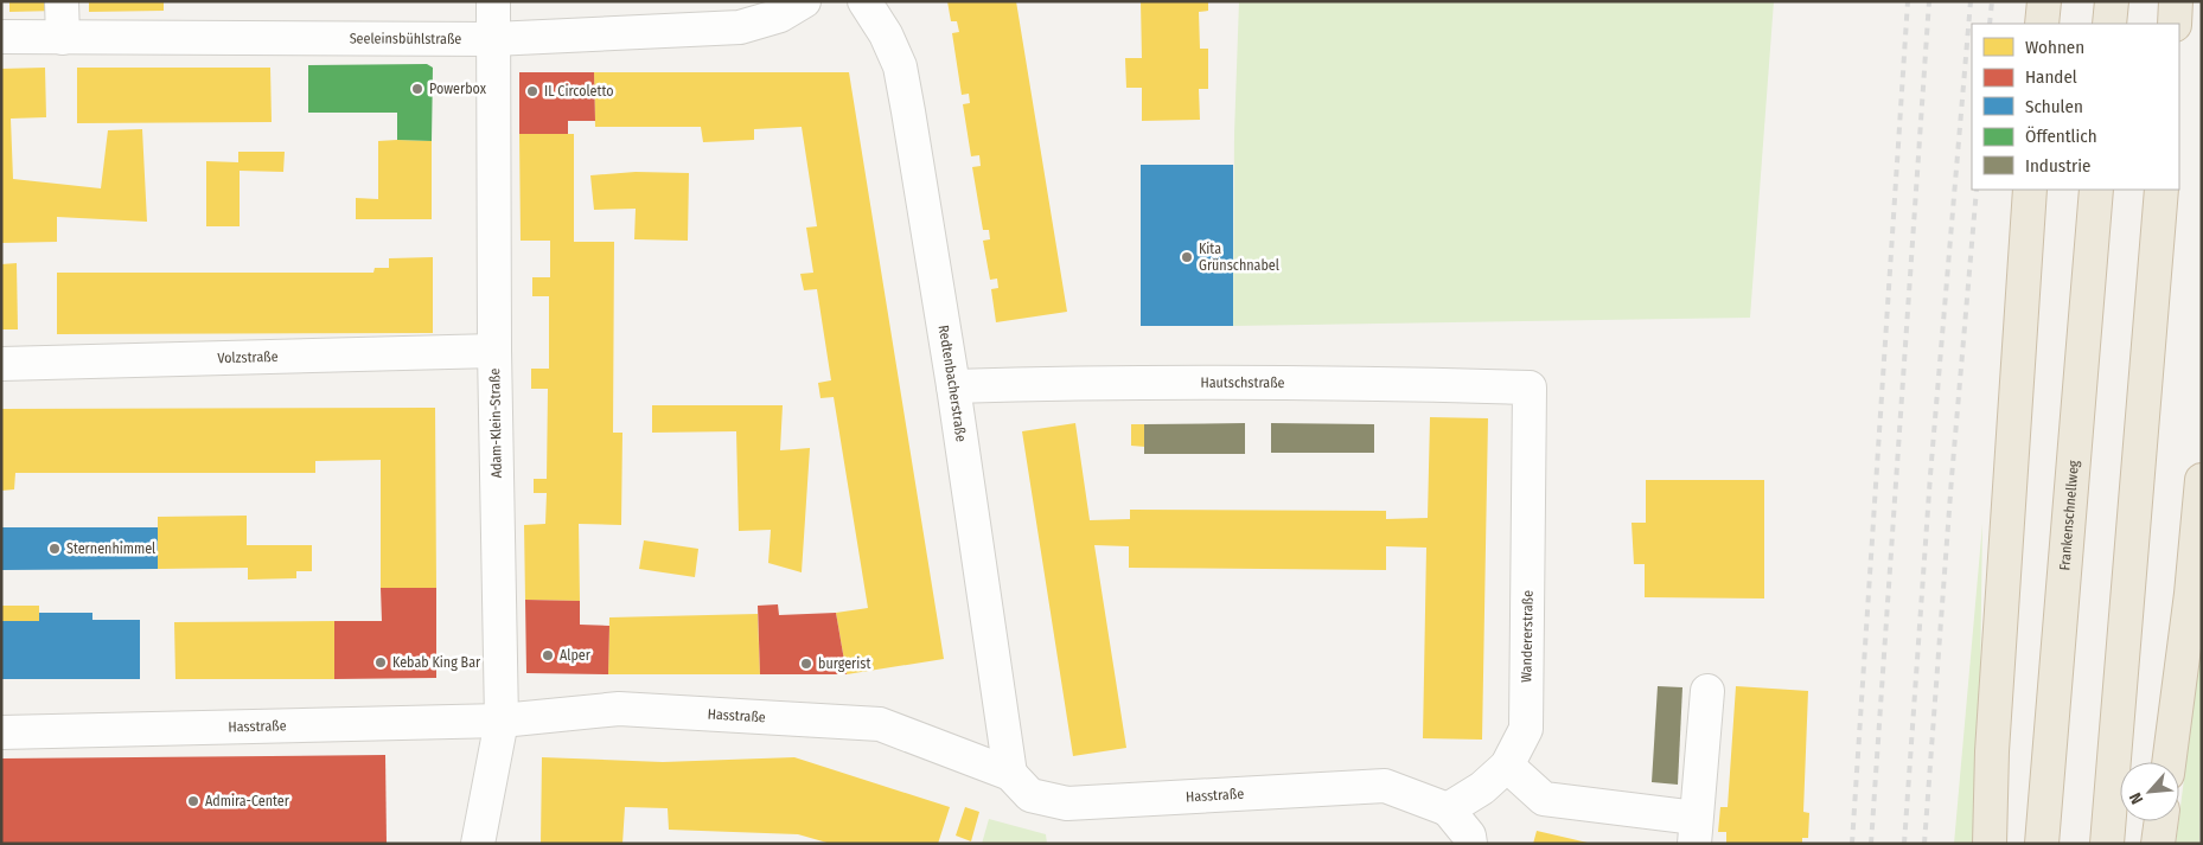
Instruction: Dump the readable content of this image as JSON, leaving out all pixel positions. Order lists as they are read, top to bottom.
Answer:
{
  "streets": {
    "highway": ["Frankenschnellweg"],
    "street": [
      "Seeleinsbühlstraße",
      "Volzstraße",
      "Redtenbacherstraße",
      "Hautschstraße",
      "Adam-Klein-Straße",
      "Wandererstraße",
      "Hasstraße"
    ]
  },
  "crossings": [
    ["Seeleinsbühlstraße", "Adam-Klein-Straße"],
    ["Volzstraße", "Adam-Klein-Straße"],
    ["Redtenbacherstraße", "Hautschstraße"],
    ["Redtenbacherstraße", "Hasstraße"],
    ["Hautschstraße", "Wandererstraße"],
    ["Adam-Klein-Straße", "Hasstraße"],
    ["Wandererstraße", "Hasstraße"]
  ],
  "places": [
    "Powerbox",
    "IL Circoletto",
    "Kita Grünschnabel",
    "Sternenhimmel",
    "Alper",
    "Kebab King Bar",
    "burgerist",
    "Admira-Center"
  ],
  "legend": [
    "Wohnen",
    "Handel",
    "Schulen",
    "Öffentlich",
    "Industrie"
  ],
  "north": "bottom left"
}
